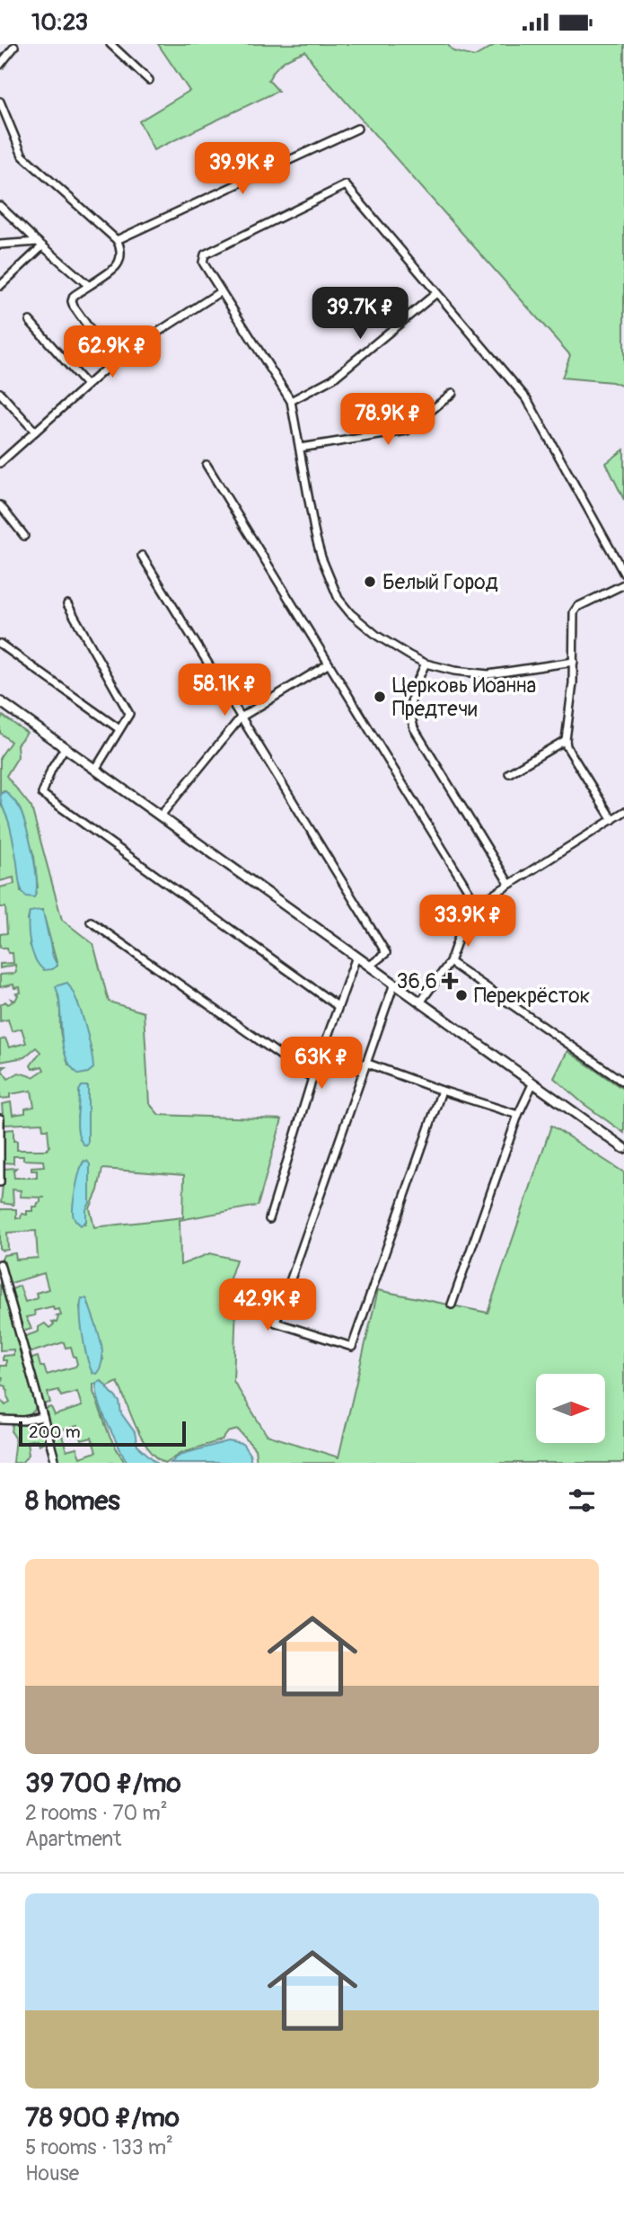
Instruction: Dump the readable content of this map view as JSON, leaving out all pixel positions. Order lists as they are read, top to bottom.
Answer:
{
  "places": {
    "other": ["Белый Город", "Церковь Иоанна Предтечи", "Перекрёсток"],
    "health": ["36,6"]
  },
  "scale_bar": "200 m",
  "north": "right",
  "page": {
    "status": "10:23",
    "price": [
      "39.9K ₽",
      "39.7K ₽",
      "62.9K ₽",
      "78.9K ₽",
      "58.1K ₽",
      "33.9K ₽",
      "63K ₽",
      "42.9K ₽"
    ],
    "scale": "200 m",
    "heading": "8 homes",
    "list": [
      {
        "name": "39 700 ₽/mo",
        "note": "2 rooms · 70 m² · Apartment"
      },
      {
        "name": "78 900 ₽/mo",
        "note": "5 rooms · 133 m² · House"
      }
    ]
  }
}
